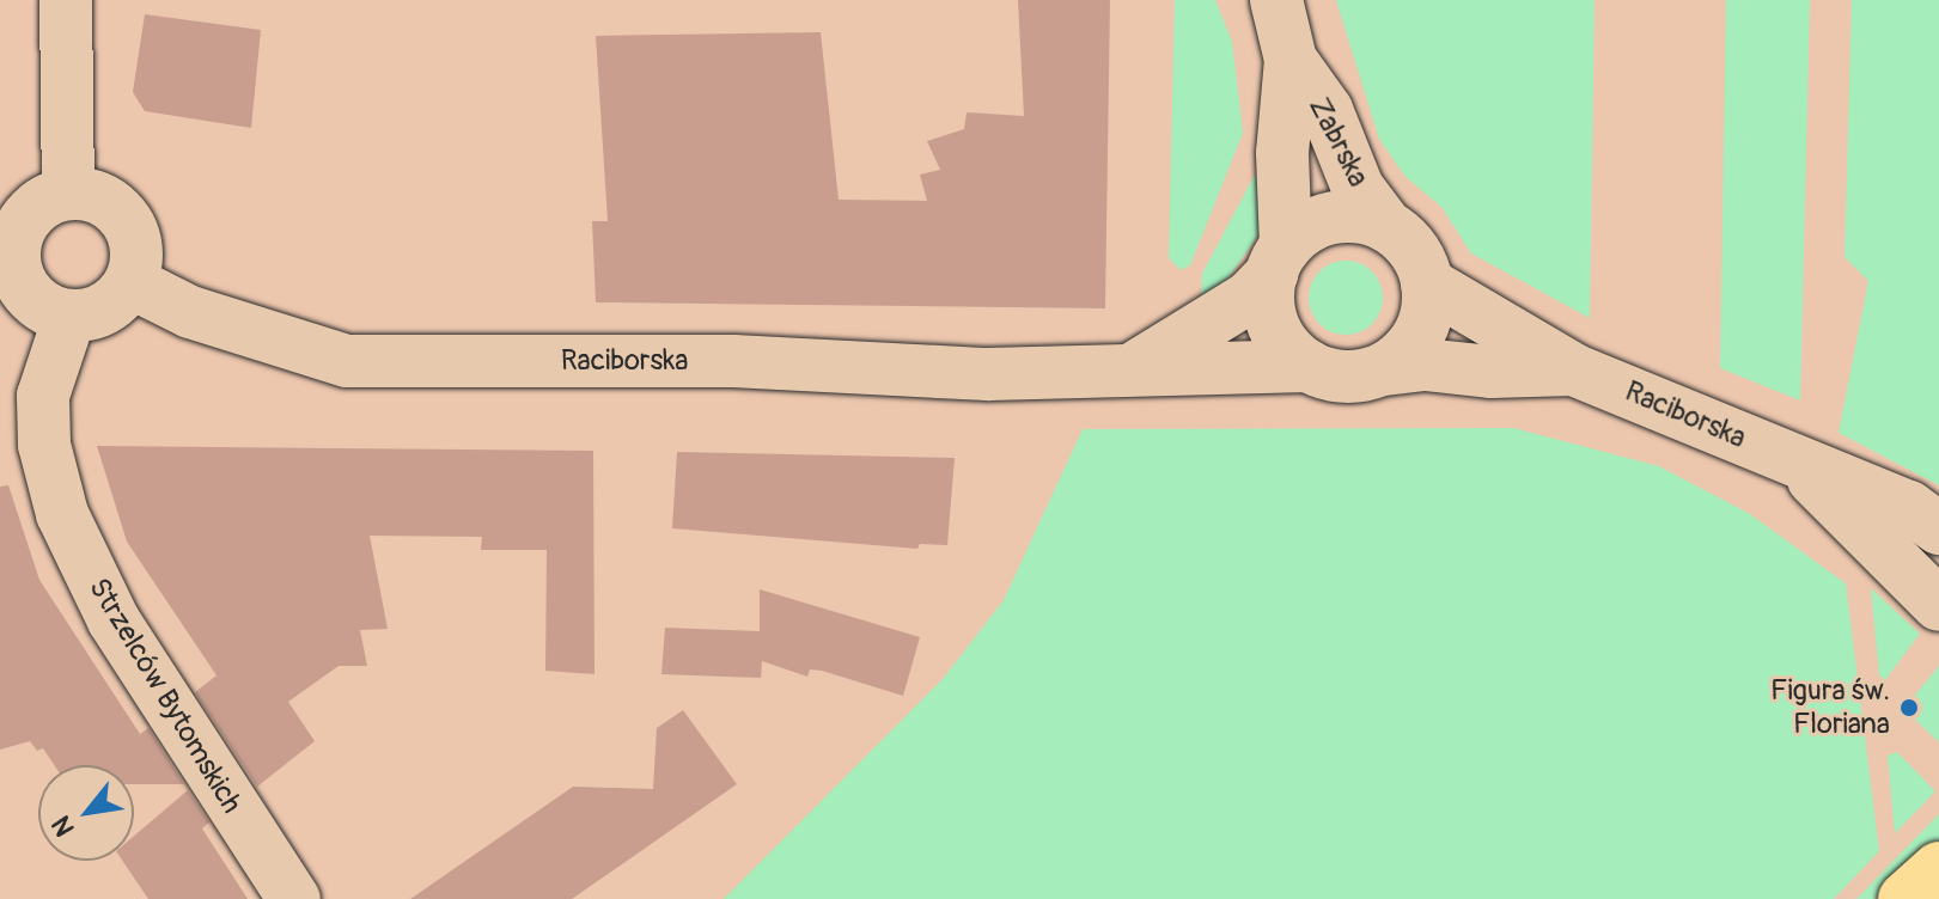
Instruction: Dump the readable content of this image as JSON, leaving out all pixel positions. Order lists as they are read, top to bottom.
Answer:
{
  "streets": {
    "street": ["Zabrska", "Raciborska", "Strzelców Bytomskich"]
  },
  "crossings": [
    ["Zabrska", "Raciborska"],
    ["Raciborska", "Strzelców Bytomskich"]
  ],
  "places": ["Figura św. Floriana"],
  "north": "bottom left"
}
